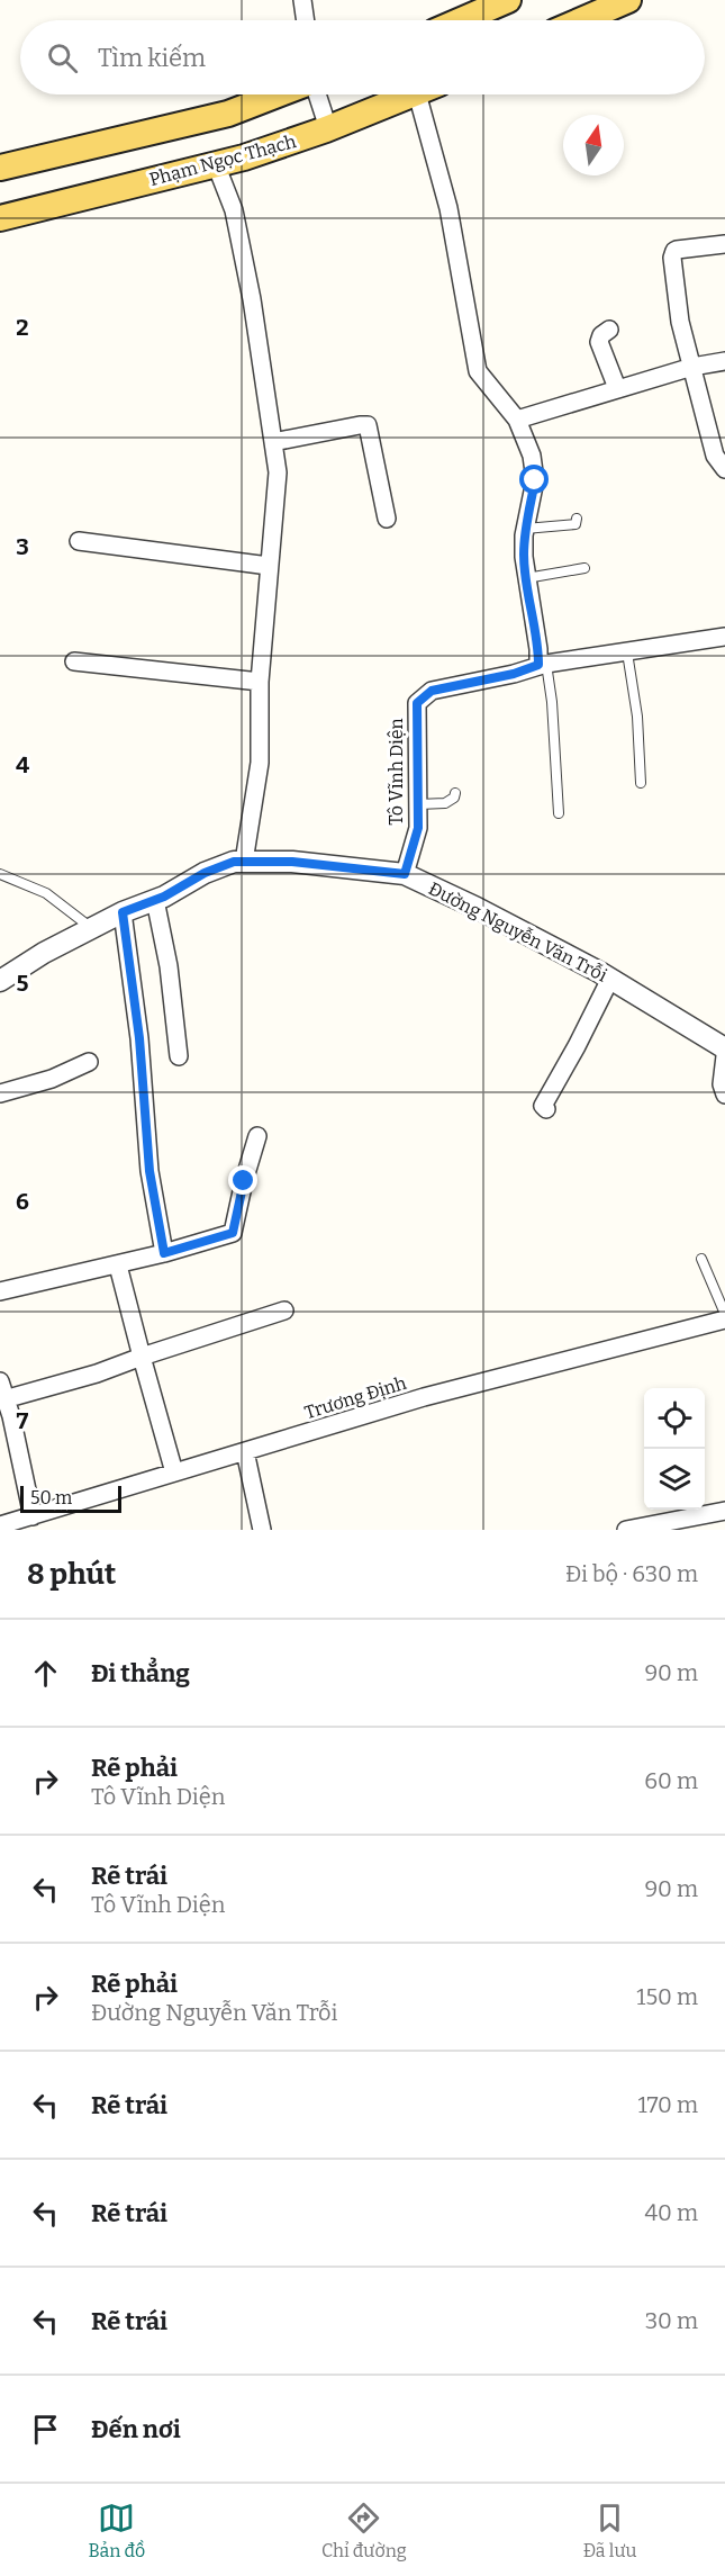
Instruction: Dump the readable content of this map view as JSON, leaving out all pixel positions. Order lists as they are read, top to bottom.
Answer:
{
  "streets": {
    "main road": ["Phạm Ngọc Thạch"],
    "street": ["Tô Vĩnh Diện", "Đường Nguyễn Văn Trỗi", "Trương Định"]
  },
  "crossings": [
    ["Tô Vĩnh Diện", "Đường Nguyễn Văn Trỗi"]
  ],
  "scale_bar": "50 m",
  "north": "top",
  "page": {
    "search": "Tìm kiếm",
    "scale": "50 m",
    "heading": ["8 phút", "Đi bộ · 630 m"],
    "list": [
      ["Đi thẳng", "90 m"],
      ["Rẽ phải", "Tô Vĩnh Diện", "60 m"],
      ["Rẽ trái", "Tô Vĩnh Diện", "90 m"],
      ["Rẽ phải", "Đường Nguyễn Văn Trỗi", "150 m"],
      ["Rẽ trái", "170 m"],
      ["Rẽ trái", "40 m"],
      ["Rẽ trái", "30 m"],
      "Đến nơi"
    ],
    "nav": ["Bản đồ", "Chỉ đường", "Đã lưu"]
  },
  "grid": {
    "rows": [
      "2",
      "3",
      "4",
      "5",
      "6",
      "7"
    ]
  }
}
